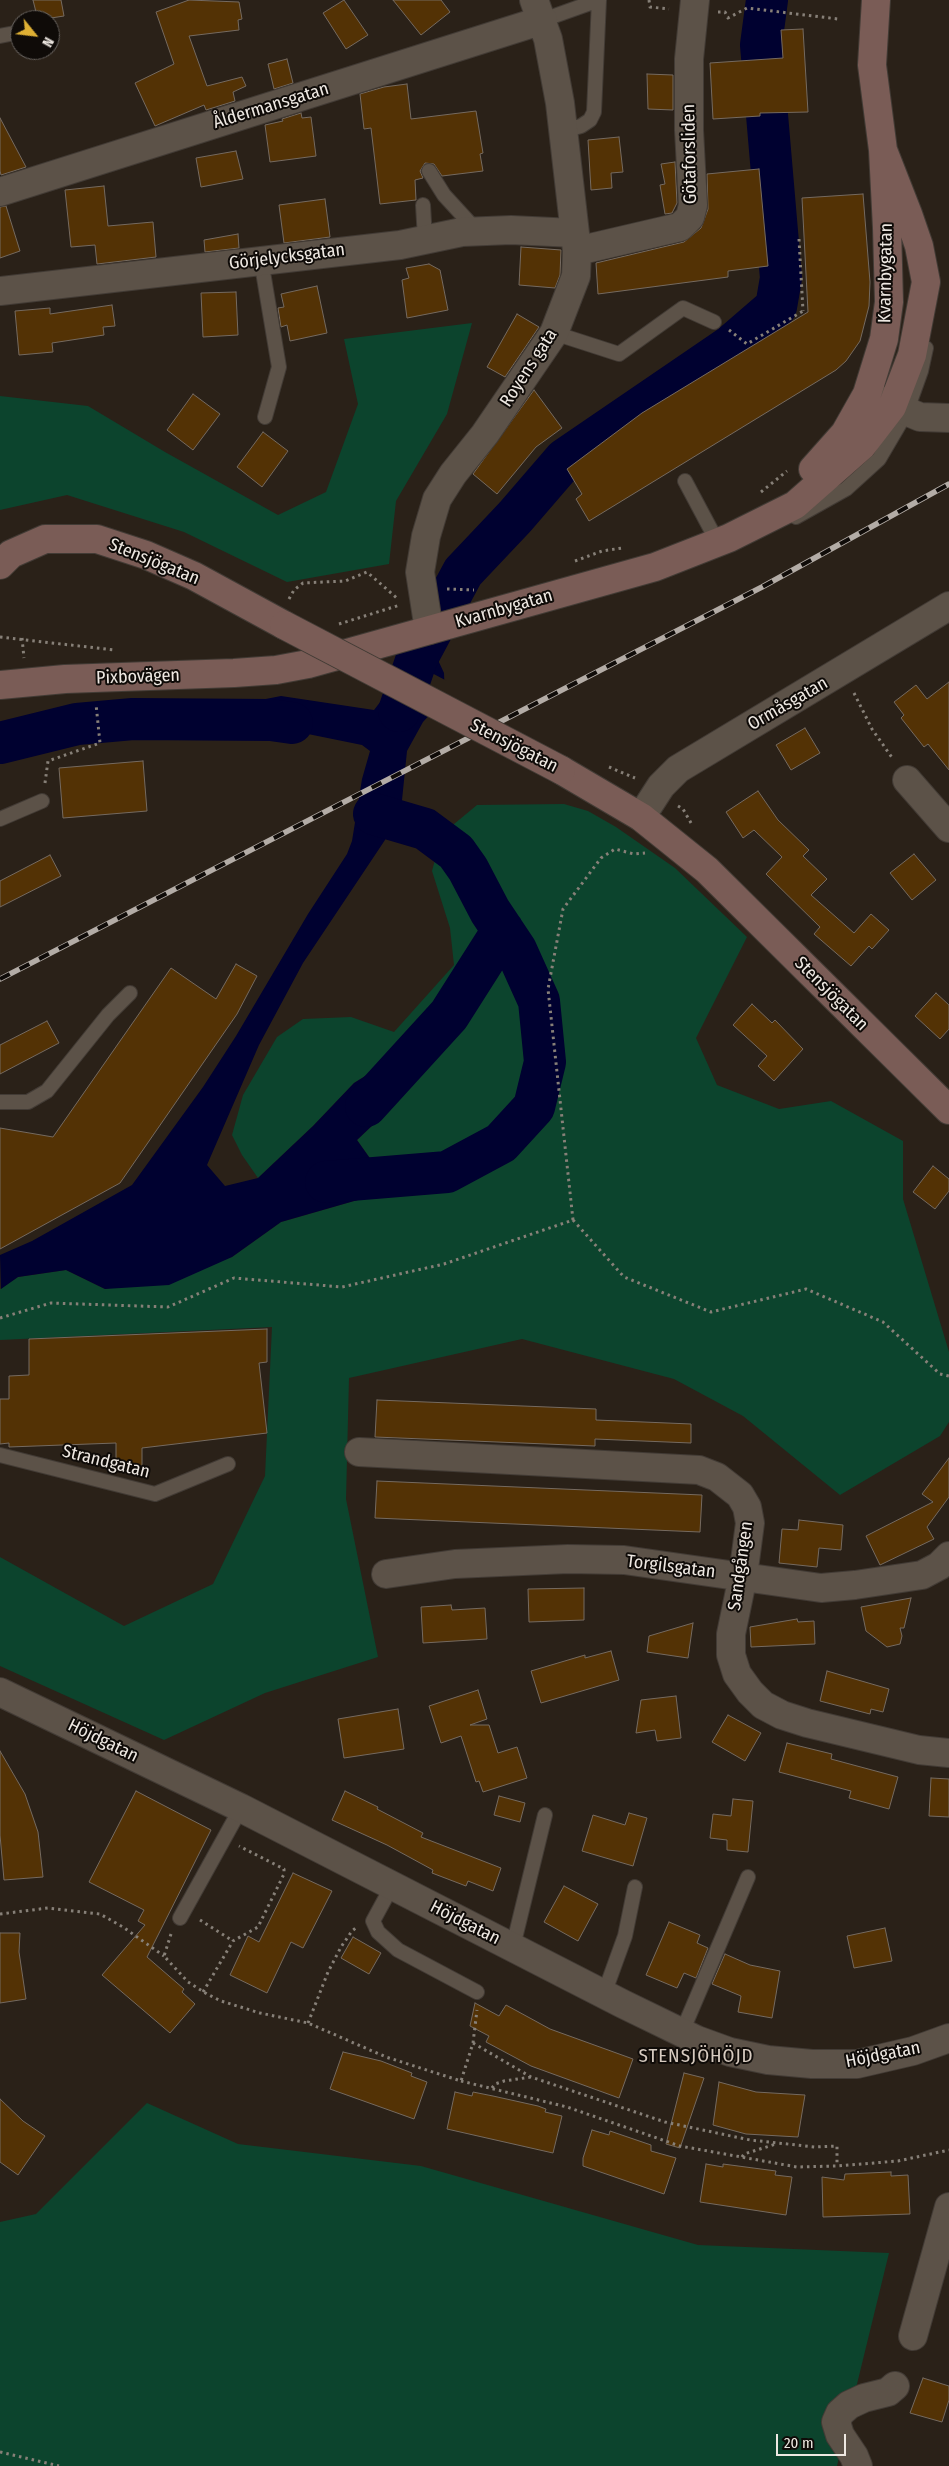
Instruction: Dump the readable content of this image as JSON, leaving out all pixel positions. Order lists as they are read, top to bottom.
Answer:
{
  "streets": {
    "street": [
      "Åldermansgatan",
      "Götaforsliden",
      "Görjelycksgatan",
      "Kvarnbygatan",
      "Royens gata",
      "Stensjögatan",
      "Pixbovägen",
      "Ormåsgatan",
      "Sandgången",
      "Torgilsgatan",
      "Höjdgatan"
    ],
    "lane": ["Strandgatan"]
  },
  "crossings": [
    ["Åldermansgatan", "Royens gata"],
    ["Götaforsliden", "Görjelycksgatan"],
    ["Götaforsliden", "Royens gata"],
    ["Görjelycksgatan", "Royens gata"],
    ["Kvarnbygatan", "Royens gata"],
    ["Kvarnbygatan", "Pixbovägen"],
    ["Stensjögatan", "Ormåsgatan"],
    ["Sandgången", "Torgilsgatan"]
  ],
  "districts": ["STENSJÖHÖJD"],
  "scale_bar": "20 m",
  "north": "bottom right"
}
